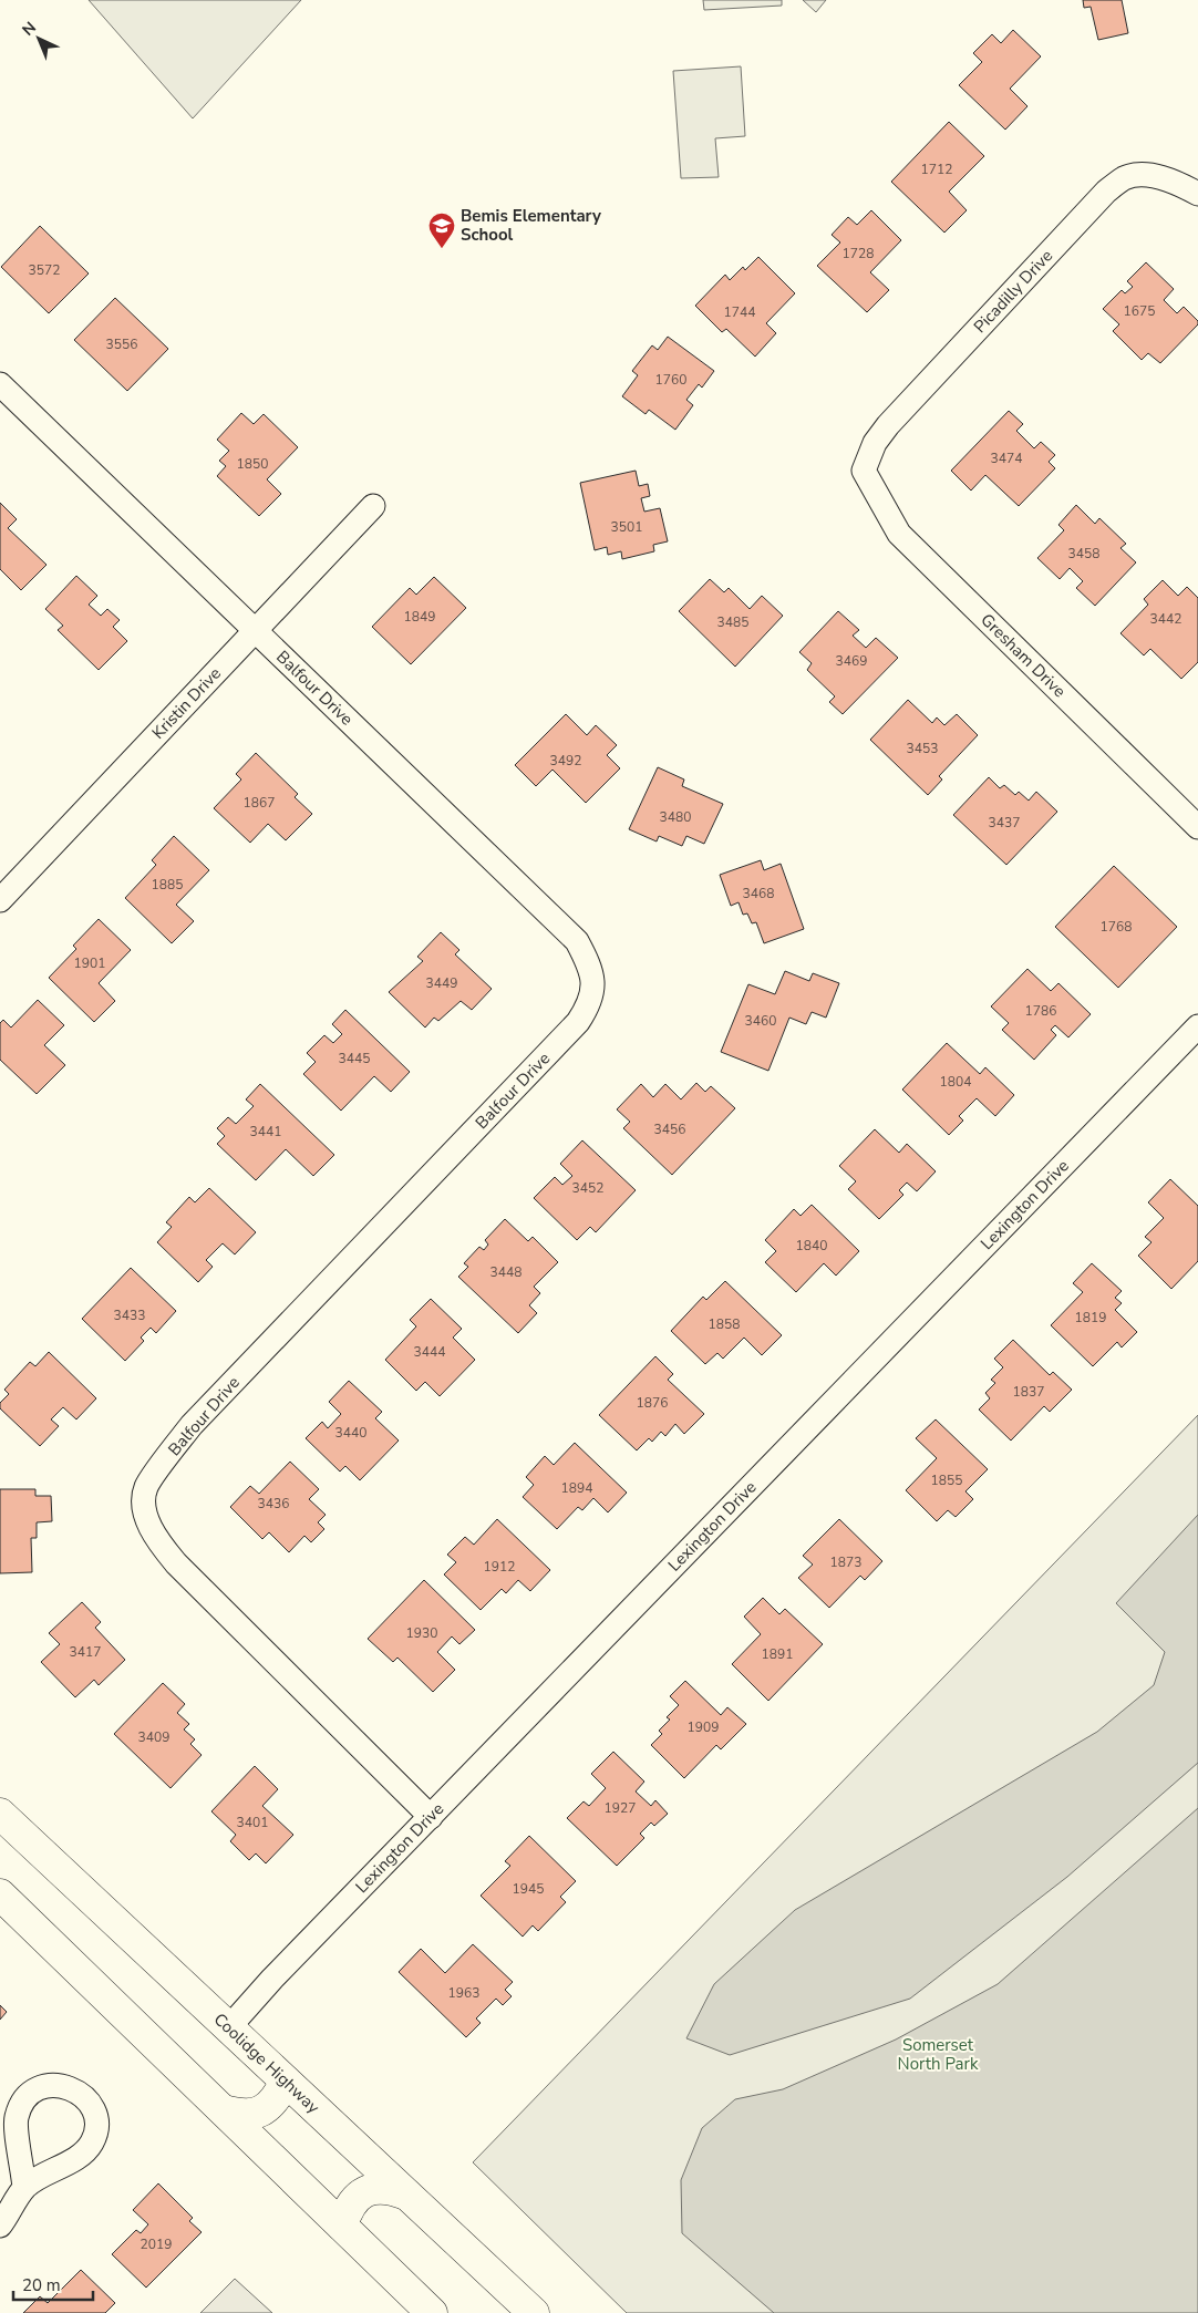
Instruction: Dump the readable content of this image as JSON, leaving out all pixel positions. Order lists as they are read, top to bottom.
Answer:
{
  "streets": {
    "main road": ["Coolidge Highway"],
    "street": [
      "Picadilly Drive",
      "Gresham Drive",
      "Balfour Drive",
      "Kristin Drive",
      "Lexington Drive"
    ]
  },
  "crossings": [
    ["Picadilly Drive", "Gresham Drive"],
    ["Balfour Drive", "Kristin Drive"],
    ["Balfour Drive", "Lexington Drive"],
    ["Lexington Drive", "Coolidge Highway"]
  ],
  "parks": ["Somerset North Park"],
  "places": {
    "school or university": ["Bemis Elementary School"]
  },
  "house_numbers": [
    "1712",
    "1728",
    "3572",
    "1675",
    "1744",
    "3556",
    "1760",
    "3474",
    "1850",
    "3501",
    "3458",
    "1849",
    "3442",
    "3485",
    "3469",
    "3453",
    "3492",
    "1867",
    "3480",
    "3437",
    "1885",
    "3468",
    "1768",
    "1901",
    "3449",
    "1786",
    "3460",
    "3445",
    "1804",
    "3456",
    "3441",
    "3452",
    "1840",
    "3448",
    "3433",
    "1819",
    "1858",
    "3444",
    "1837",
    "1876",
    "3440",
    "1855",
    "1894",
    "3436",
    "1873",
    "1912",
    "1930",
    "3417",
    "1891",
    "1909",
    "3409",
    "1927",
    "3401",
    "1945",
    "1963",
    "2019"
  ],
  "scale_bar": "20 m",
  "north": "top left"
}
